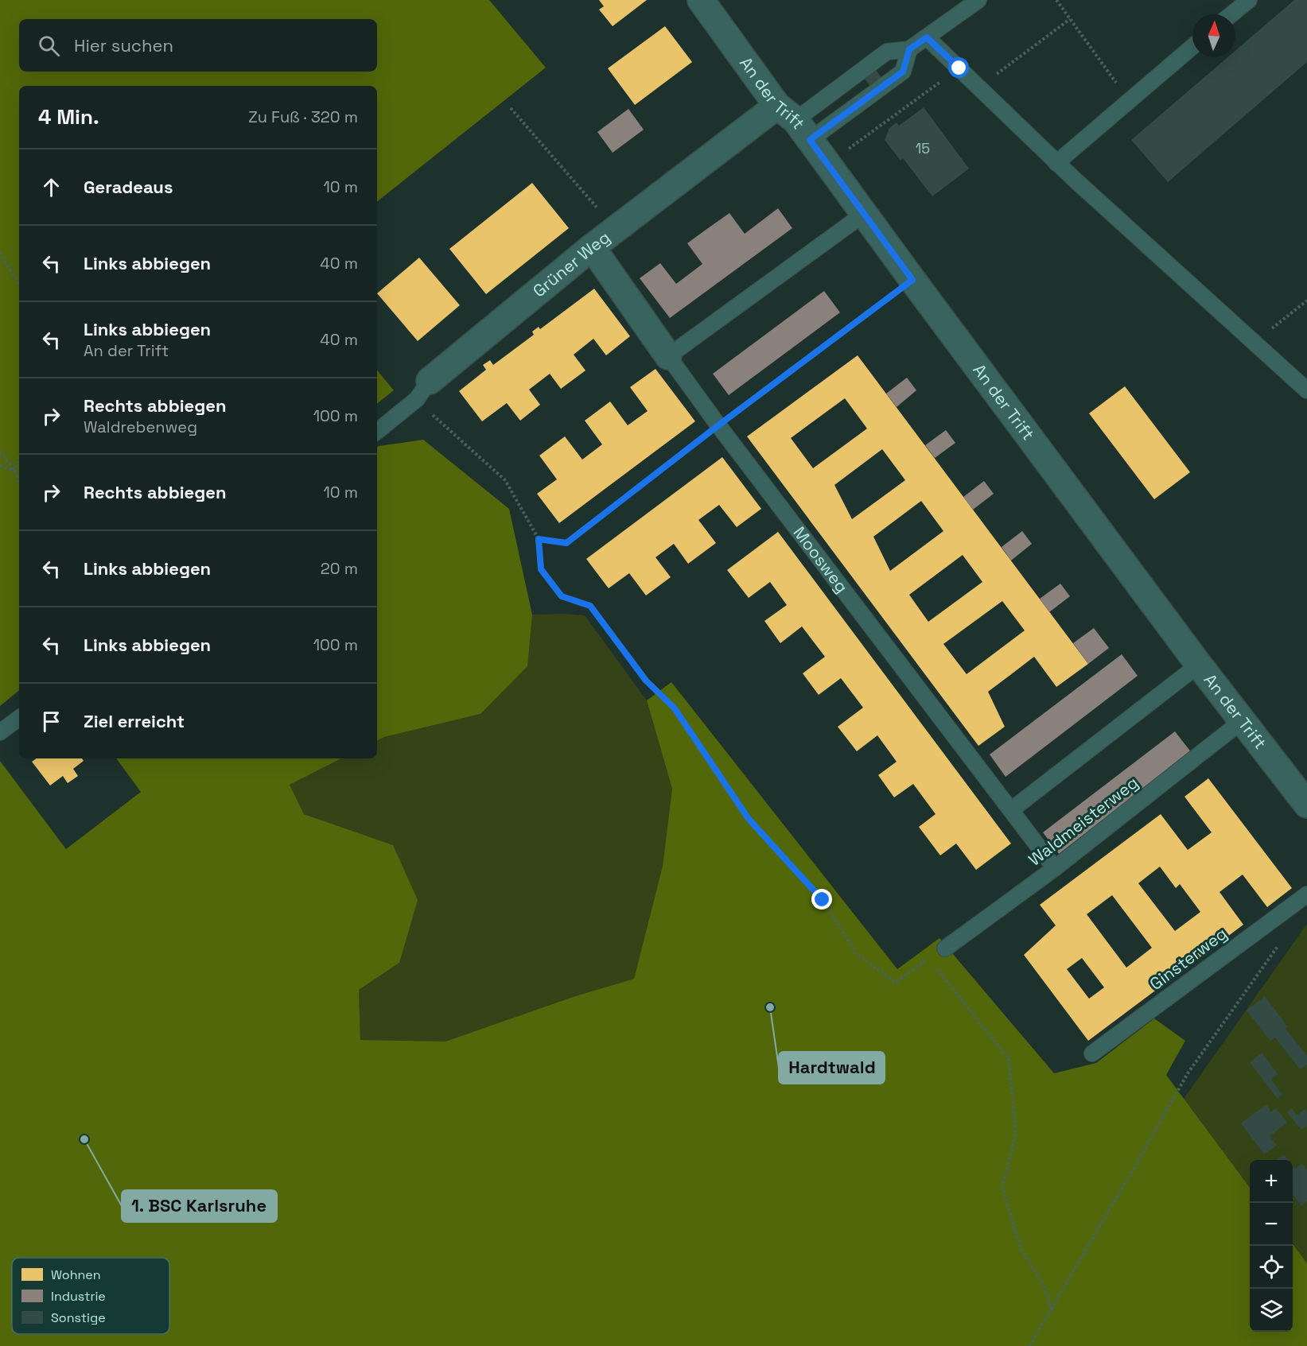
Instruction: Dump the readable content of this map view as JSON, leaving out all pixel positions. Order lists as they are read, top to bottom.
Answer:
{
  "streets": {
    "street": ["An der Trift", "Grüner Weg", "Moosweg"],
    "lane": ["Waldmeisterweg", "Ginsterweg"]
  },
  "crossings": [
    ["An der Trift", "Grüner Weg"],
    ["An der Trift", "Waldmeisterweg"],
    ["Grüner Weg", "Moosweg"],
    ["Moosweg", "Waldmeisterweg"]
  ],
  "places": ["Hardtwald", "1. BSC Karlsruhe"],
  "house_numbers": ["15"],
  "legend": ["Wohnen", "Industrie", "Sonstige"],
  "north": "top",
  "page": {
    "search": "Hier suchen",
    "heading": ["4 Min.", "Zu Fuß · 320 m"],
    "list": [
      ["Geradeaus", "10 m"],
      ["Links abbiegen", "40 m"],
      ["Links abbiegen", "An der Trift", "40 m"],
      ["Rechts abbiegen", "Waldrebenweg", "100 m"],
      ["Rechts abbiegen", "10 m"],
      ["Links abbiegen", "20 m"],
      ["Links abbiegen", "100 m"],
      "Ziel erreicht"
    ],
    "map_buttons": ["+", "−"]
  }
}
